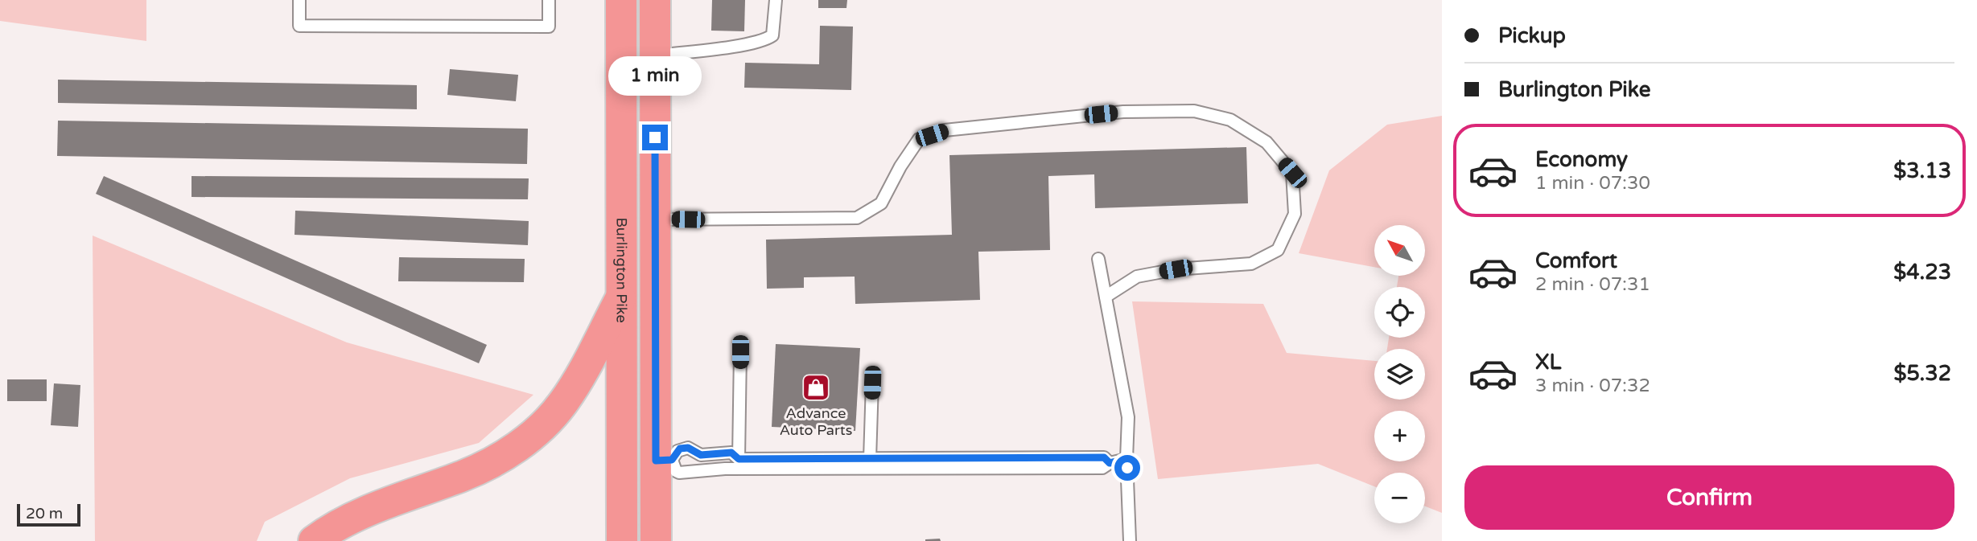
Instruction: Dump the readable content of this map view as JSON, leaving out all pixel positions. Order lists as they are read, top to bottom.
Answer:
{
  "streets": {
    "highway": ["Burlington Pike"]
  },
  "places": {
    "shop": ["Advance Auto Parts"]
  },
  "scale_bar": "20 m",
  "north": "top left",
  "page": {
    "banner": ["Pickup", "Burlington Pike"],
    "bubble": "1 min",
    "list": [
      {
        "name": "Economy",
        "note": "1 min · 07:30",
        "value": "$3.13"
      },
      {
        "name": "Comfort",
        "note": "2 min · 07:31",
        "value": "$4.23"
      },
      {
        "name": "XL",
        "note": "3 min · 07:32",
        "value": "$5.32"
      }
    ],
    "map_buttons": ["+", "−"],
    "buttons": "Confirm",
    "scale": "20 m"
  }
}
